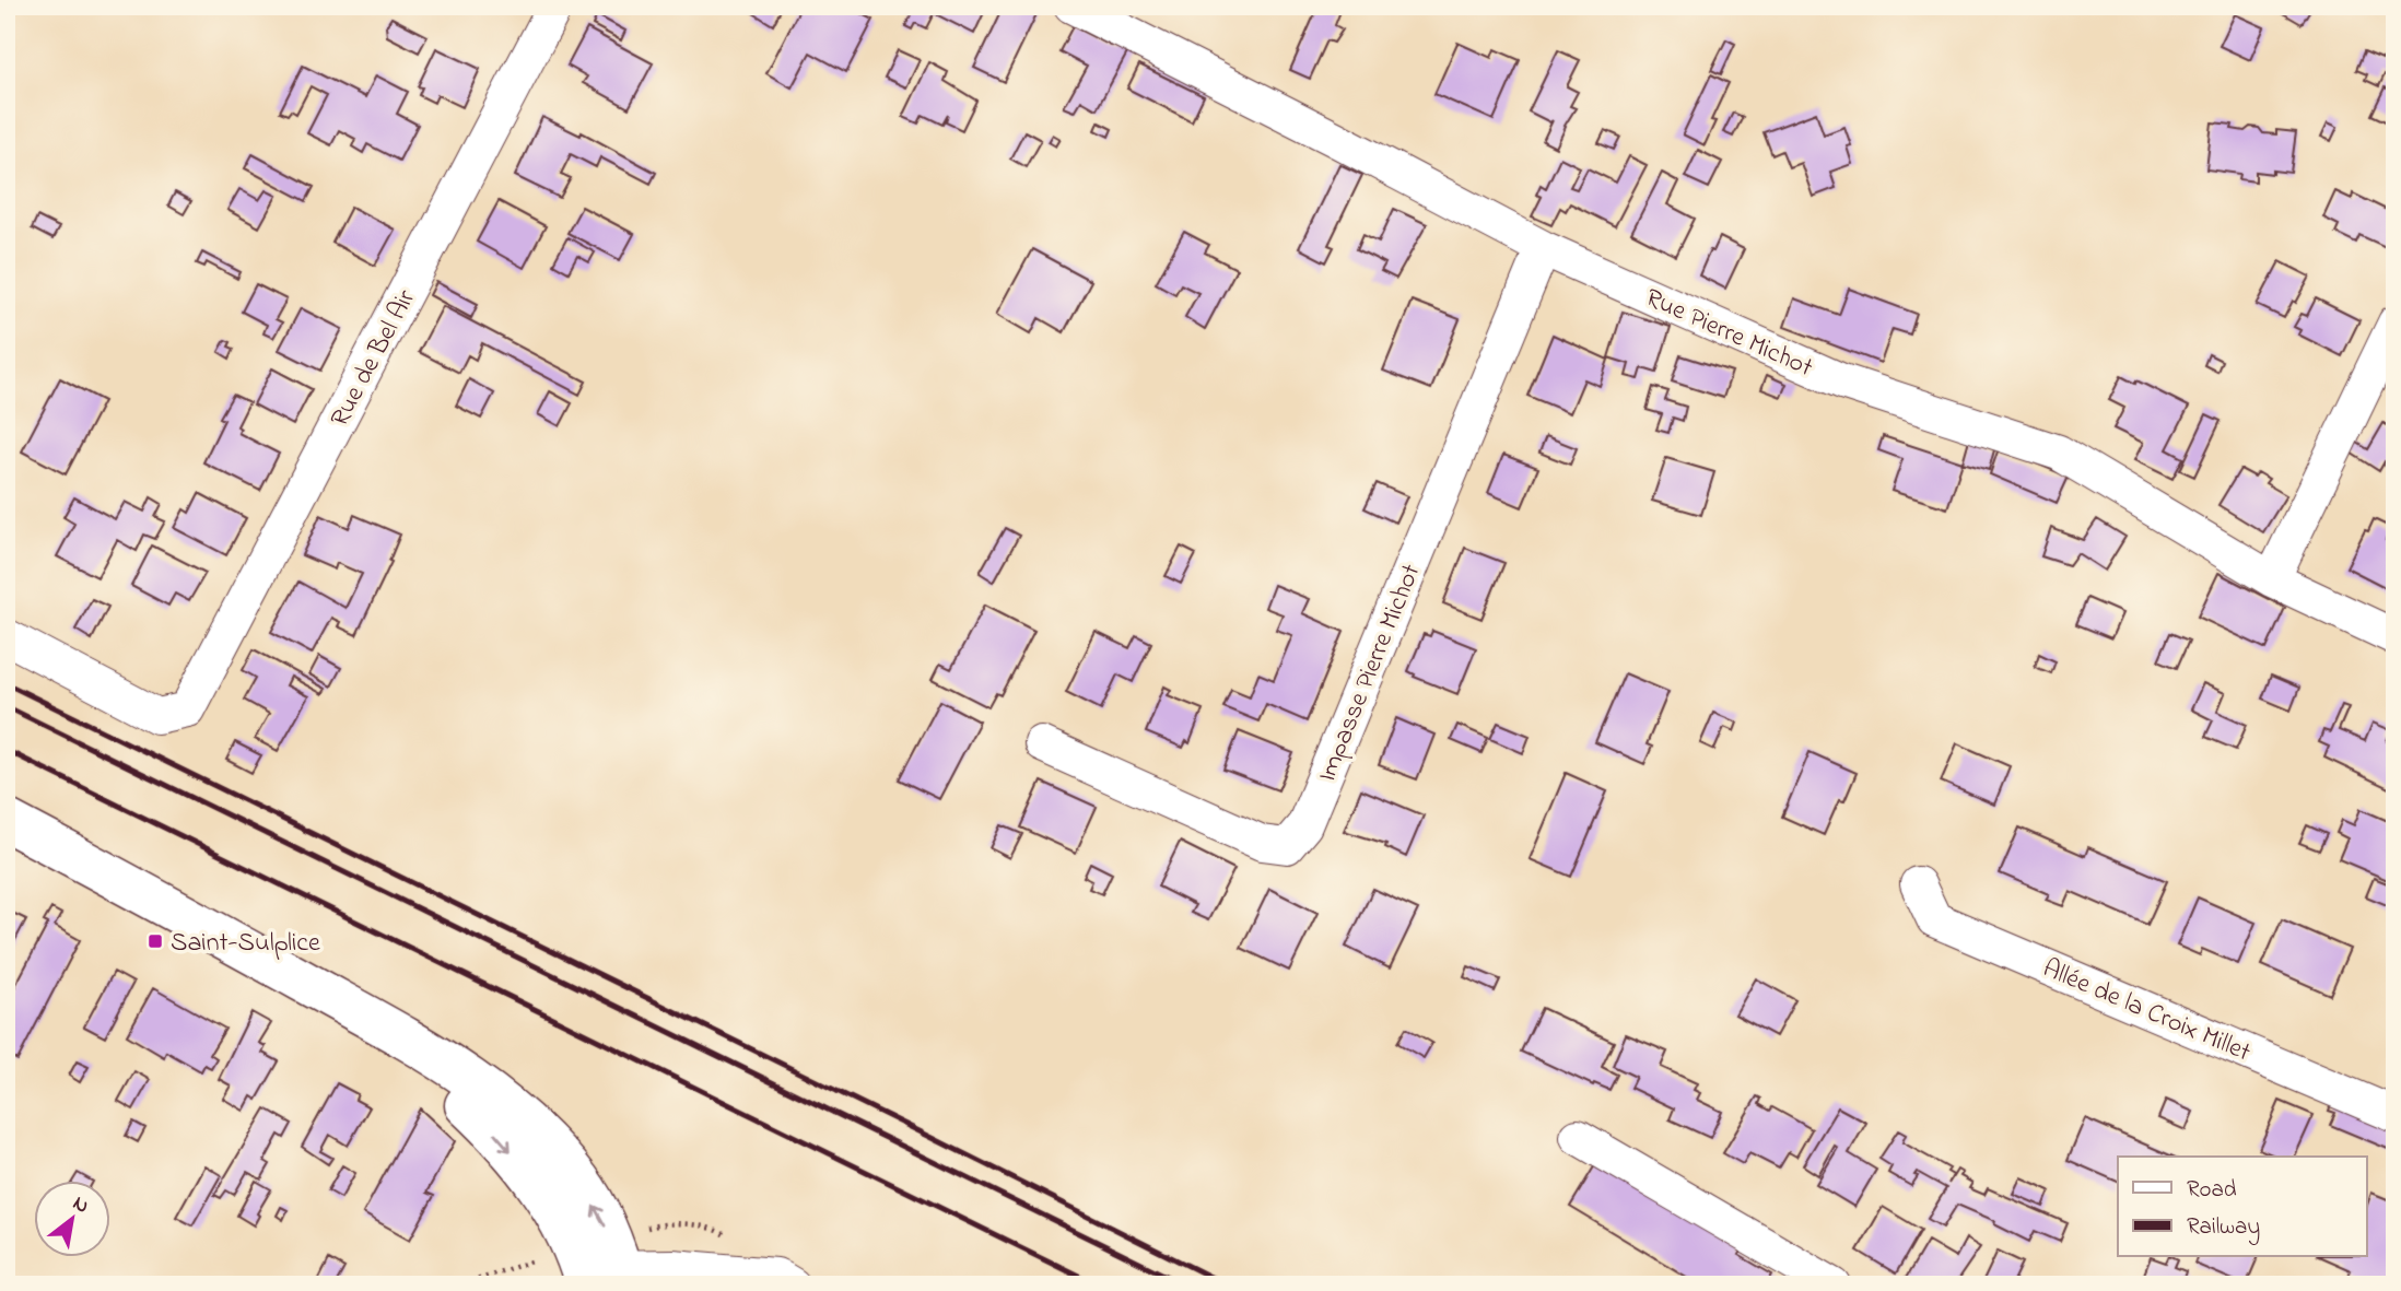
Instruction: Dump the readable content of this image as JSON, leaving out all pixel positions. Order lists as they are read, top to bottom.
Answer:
{
  "streets": {
    "street": [
      "Rue Pierre Michot",
      "Rue de Bel Air",
      "Impasse Pierre Michot",
      "Allée de la Croix Millet"
    ]
  },
  "crossings": [
    ["Rue Pierre Michot", "Impasse Pierre Michot"]
  ],
  "places": {
    "transit": ["Saint-Sulplice"]
  },
  "legend": ["Road", "Railway"],
  "north": "top right"
}
